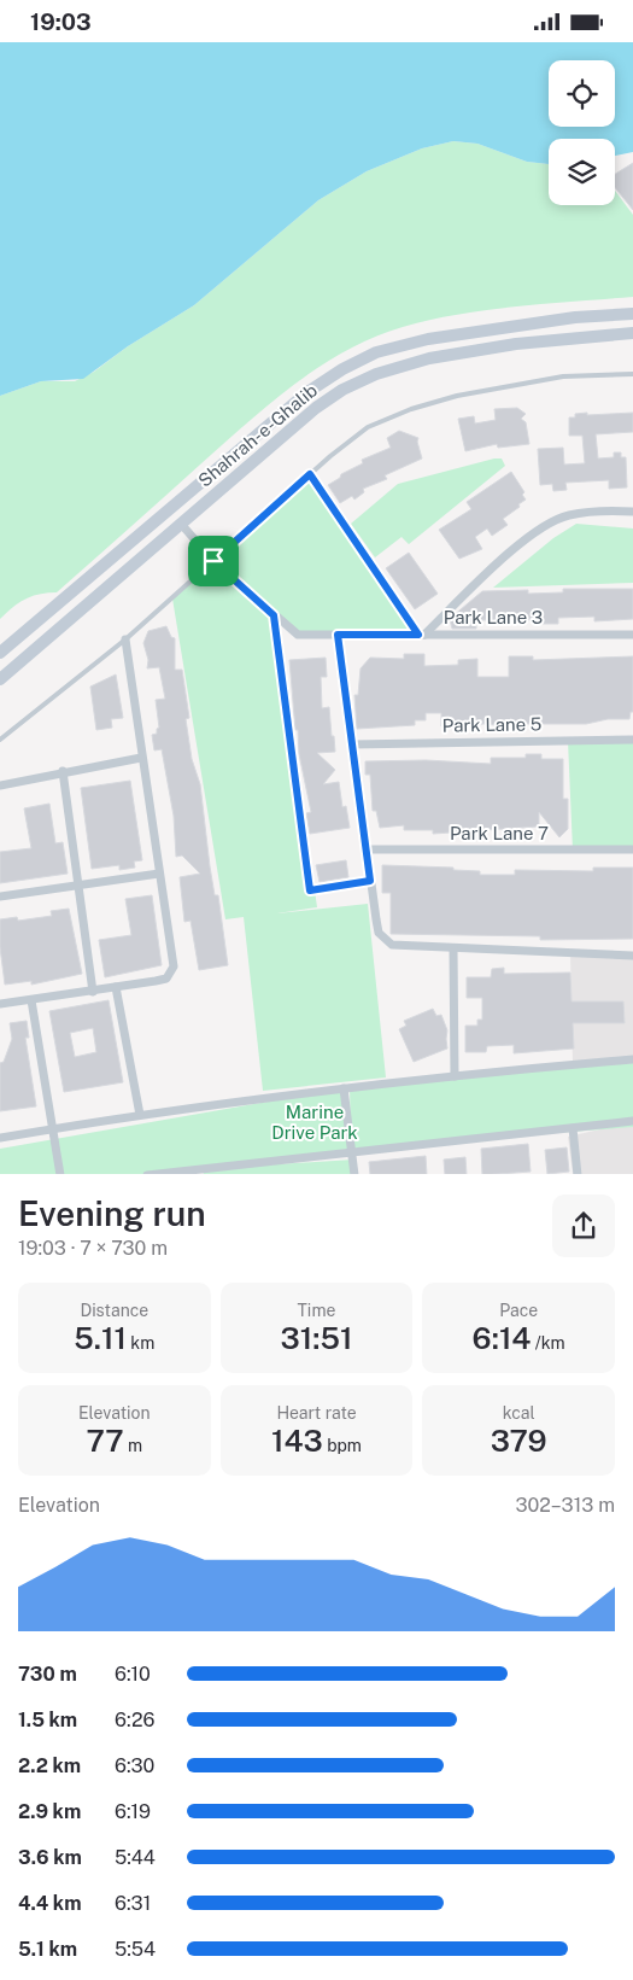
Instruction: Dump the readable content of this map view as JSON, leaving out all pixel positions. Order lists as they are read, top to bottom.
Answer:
{
  "streets": {
    "main road": ["Shahrah-e-Ghalib"],
    "street": ["Park Lane 3", "Park Lane 5", "Park Lane 7"]
  },
  "crossings": [
    ["Shahrah-e-Ghalib", "Park Lane 3"]
  ],
  "parks": ["Marine Drive Park"],
  "page": {
    "status": "19:03",
    "heading": ["Evening run", "19:03 · 7 × 730 m"],
    "stats": [
      ["Distance", "5.11 km"],
      ["Time", "31:51"],
      ["Pace", "6:14 /km"],
      ["Elevation", "77 m"],
      ["Heart rate", "143 bpm"],
      ["kcal", "379"]
    ],
    "chart": ["Elevation", "302–313 m"],
    "list": [
      {
        "name": "730 m",
        "note": "6:10"
      },
      {
        "name": "1.5 km",
        "note": "6:26"
      },
      {
        "name": "2.2 km",
        "note": "6:30"
      },
      {
        "name": "2.9 km",
        "note": "6:19"
      },
      {
        "name": "3.6 km",
        "note": "5:44"
      },
      {
        "name": "4.4 km",
        "note": "6:31"
      },
      {
        "name": "5.1 km",
        "note": "5:54"
      }
    ]
  }
}
